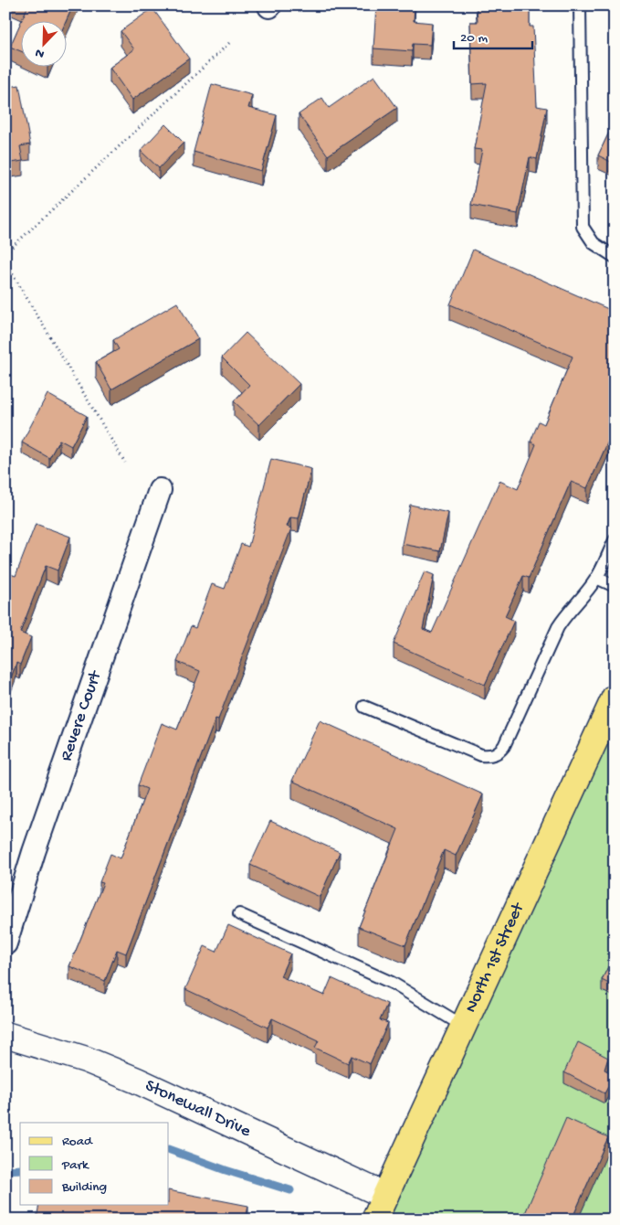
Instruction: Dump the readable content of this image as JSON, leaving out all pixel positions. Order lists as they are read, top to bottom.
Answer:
{
  "streets": {
    "main road": ["North 1st Street"],
    "street": ["Revere Court", "Stonewall Drive"]
  },
  "crossings": [
    ["North 1st Street", "Stonewall Drive"]
  ],
  "legend": ["Road", "Park", "Building"],
  "scale_bar": "20 m",
  "north": "bottom left"
}
